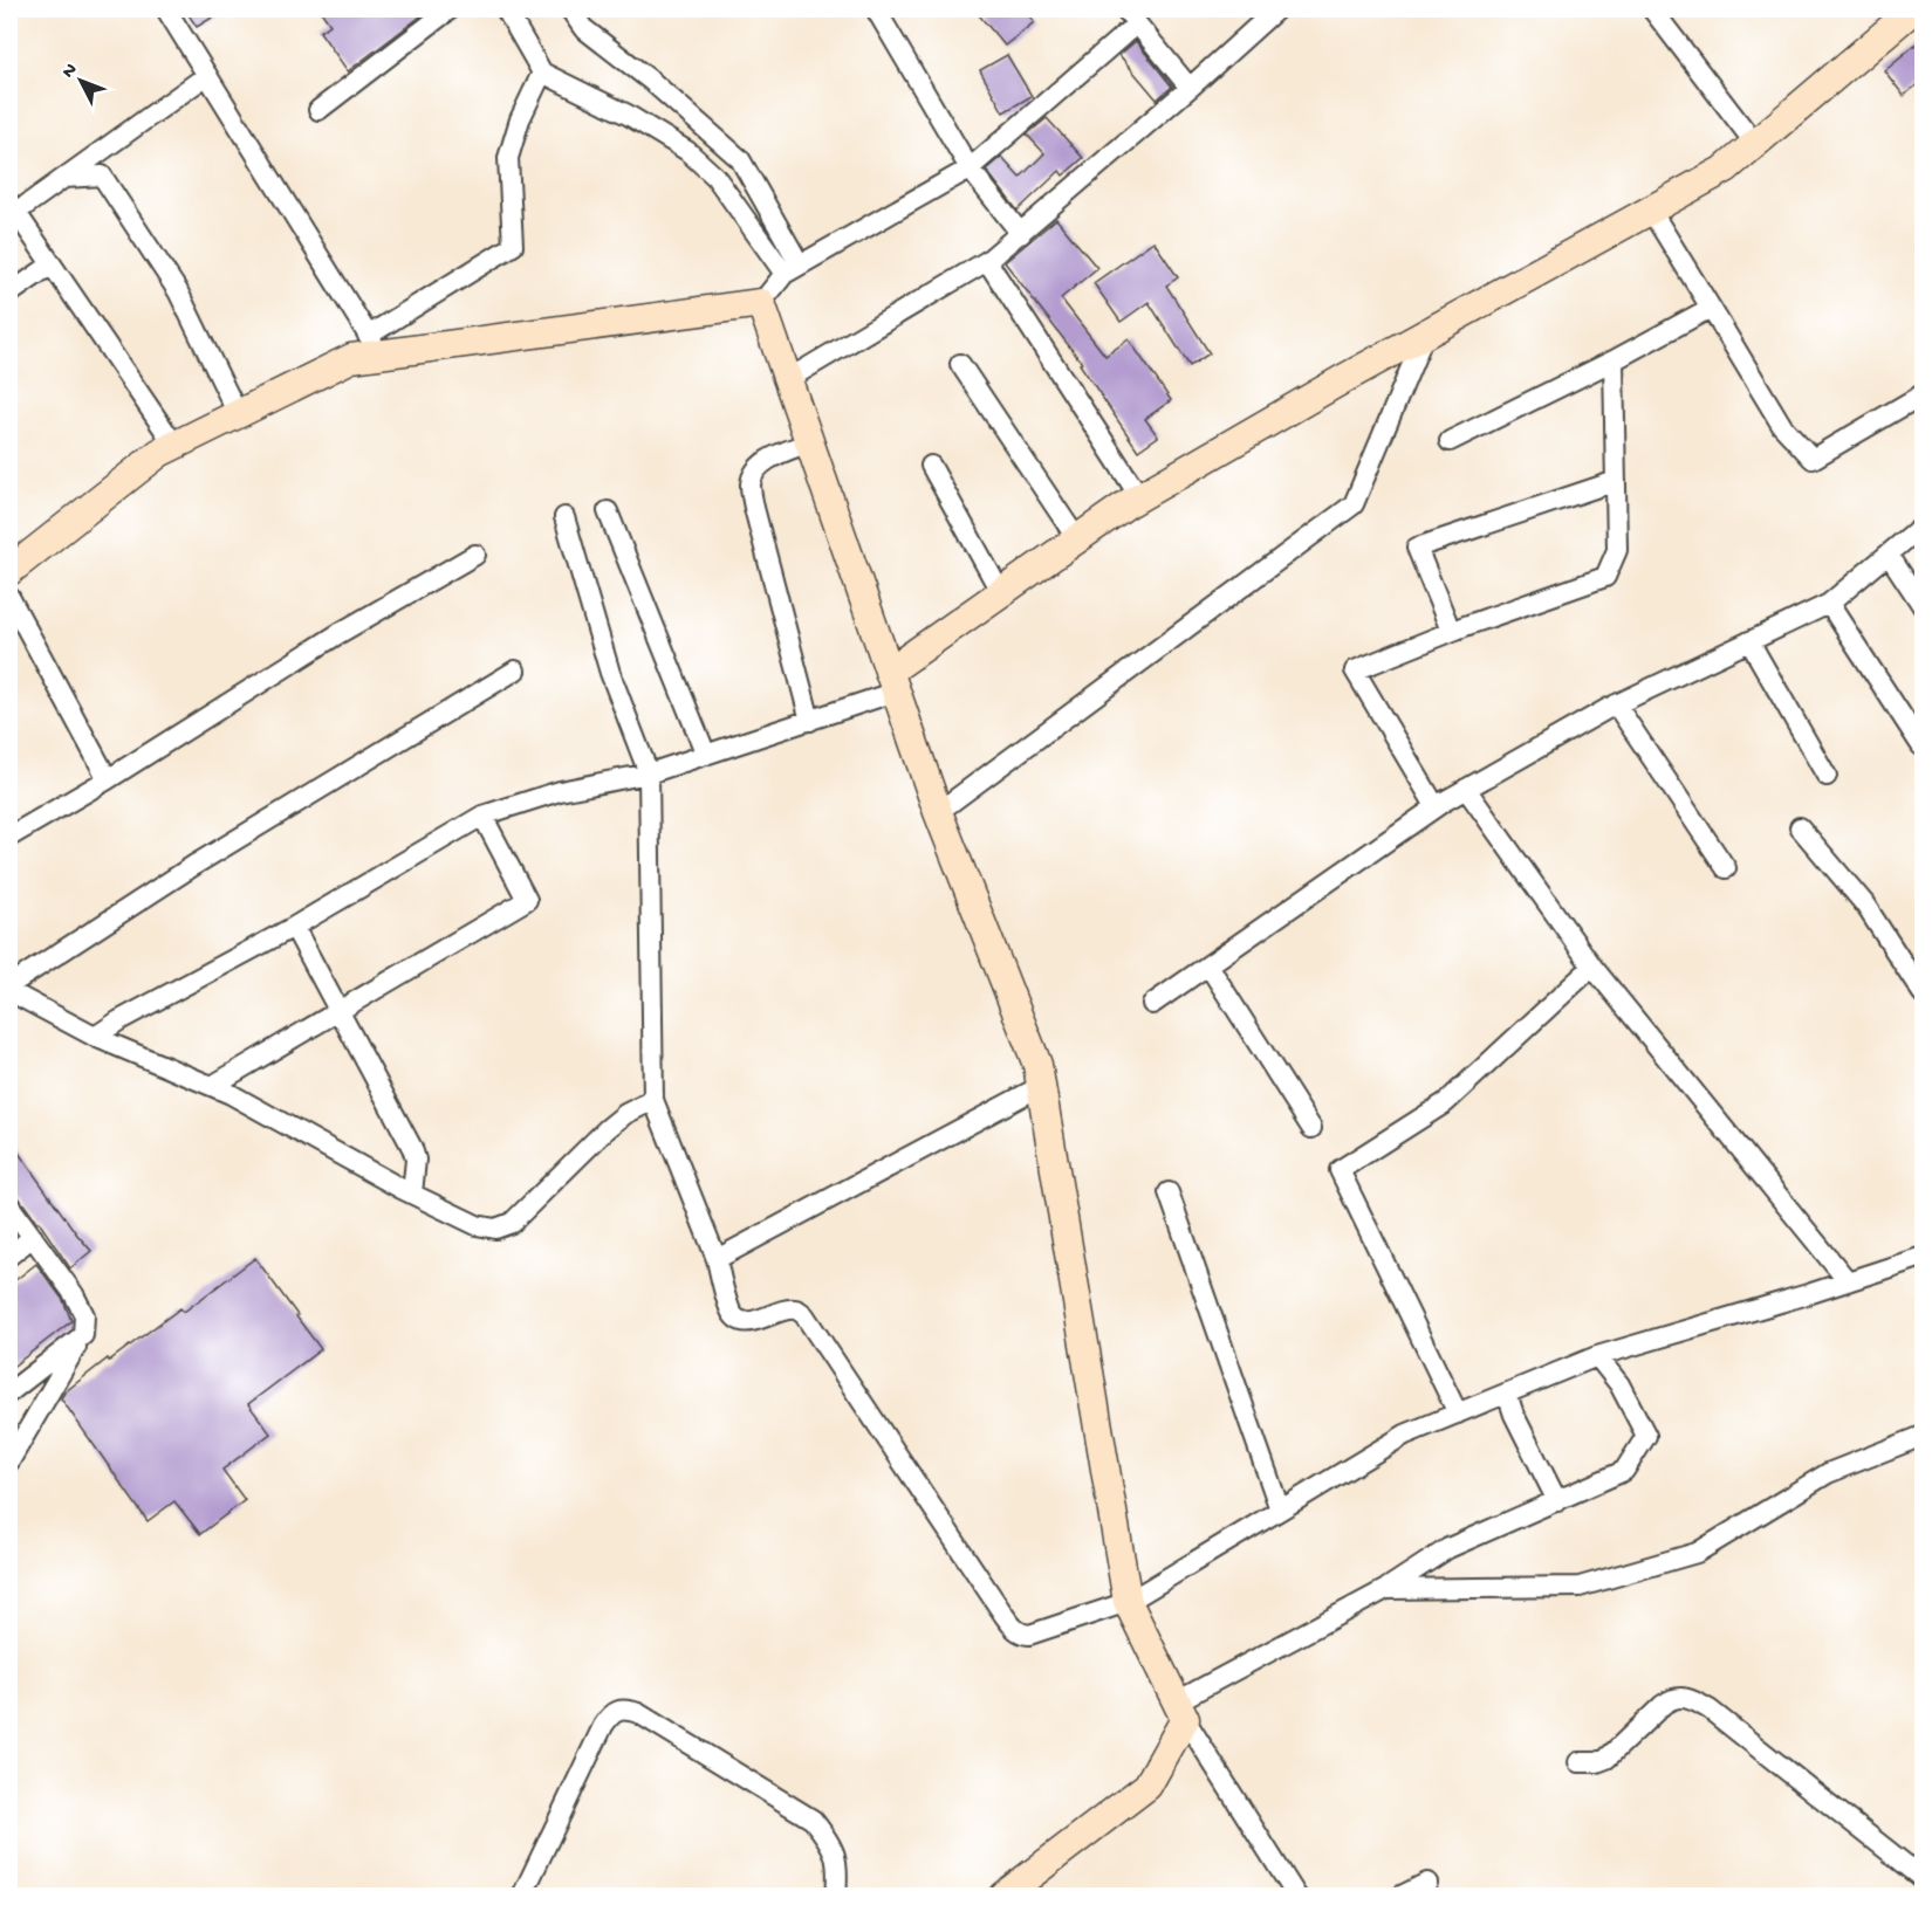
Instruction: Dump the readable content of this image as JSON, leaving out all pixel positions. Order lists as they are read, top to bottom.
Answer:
{
  "north": "top left"
}
